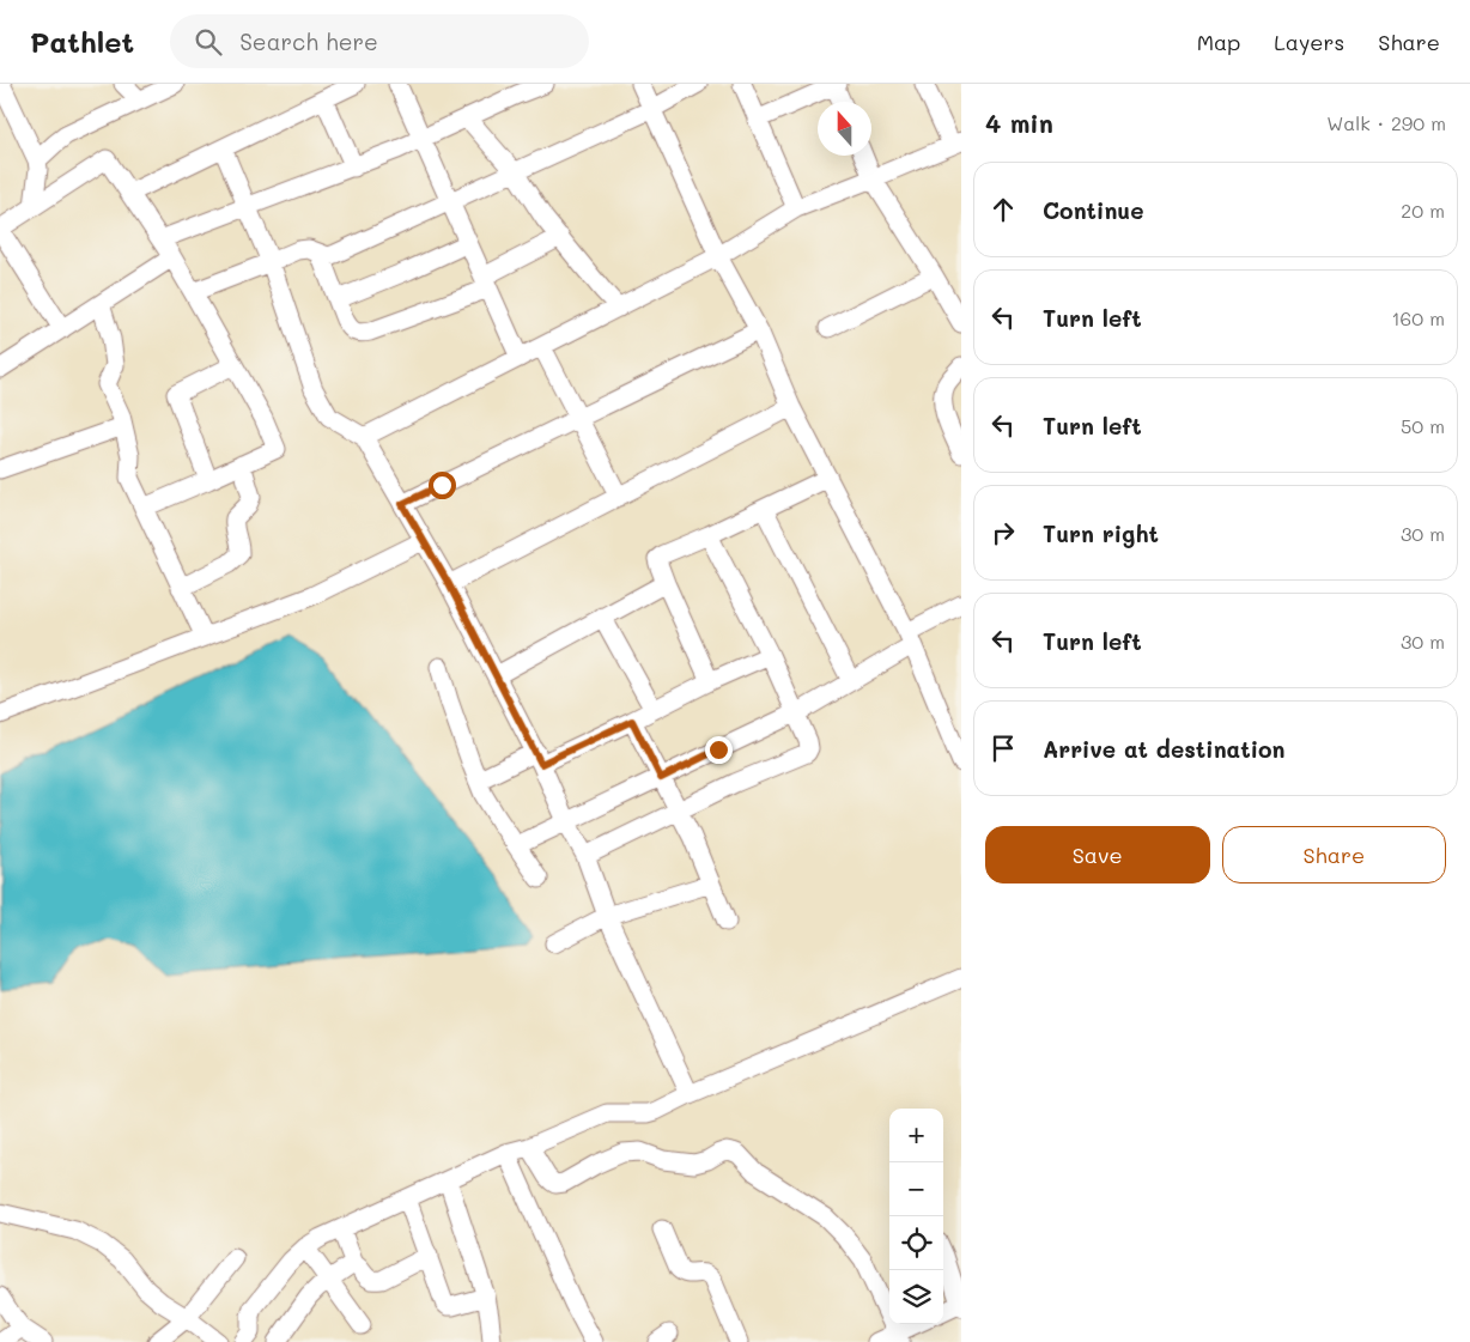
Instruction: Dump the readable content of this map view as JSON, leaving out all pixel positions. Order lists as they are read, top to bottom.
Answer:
{
  "north": "top",
  "page": {
    "header": "Pathlet",
    "search": "Search here",
    "nav": ["Map", "Layers", "Share"],
    "heading": ["4 min", "Walk · 290 m"],
    "list": [
      ["Continue", "20 m"],
      ["Turn left", "160 m"],
      ["Turn left", "50 m"],
      ["Turn right", "30 m"],
      ["Turn left", "30 m"],
      "Arrive at destination"
    ],
    "buttons": ["Save", "Share"],
    "map_buttons": ["+", "−"]
  }
}
